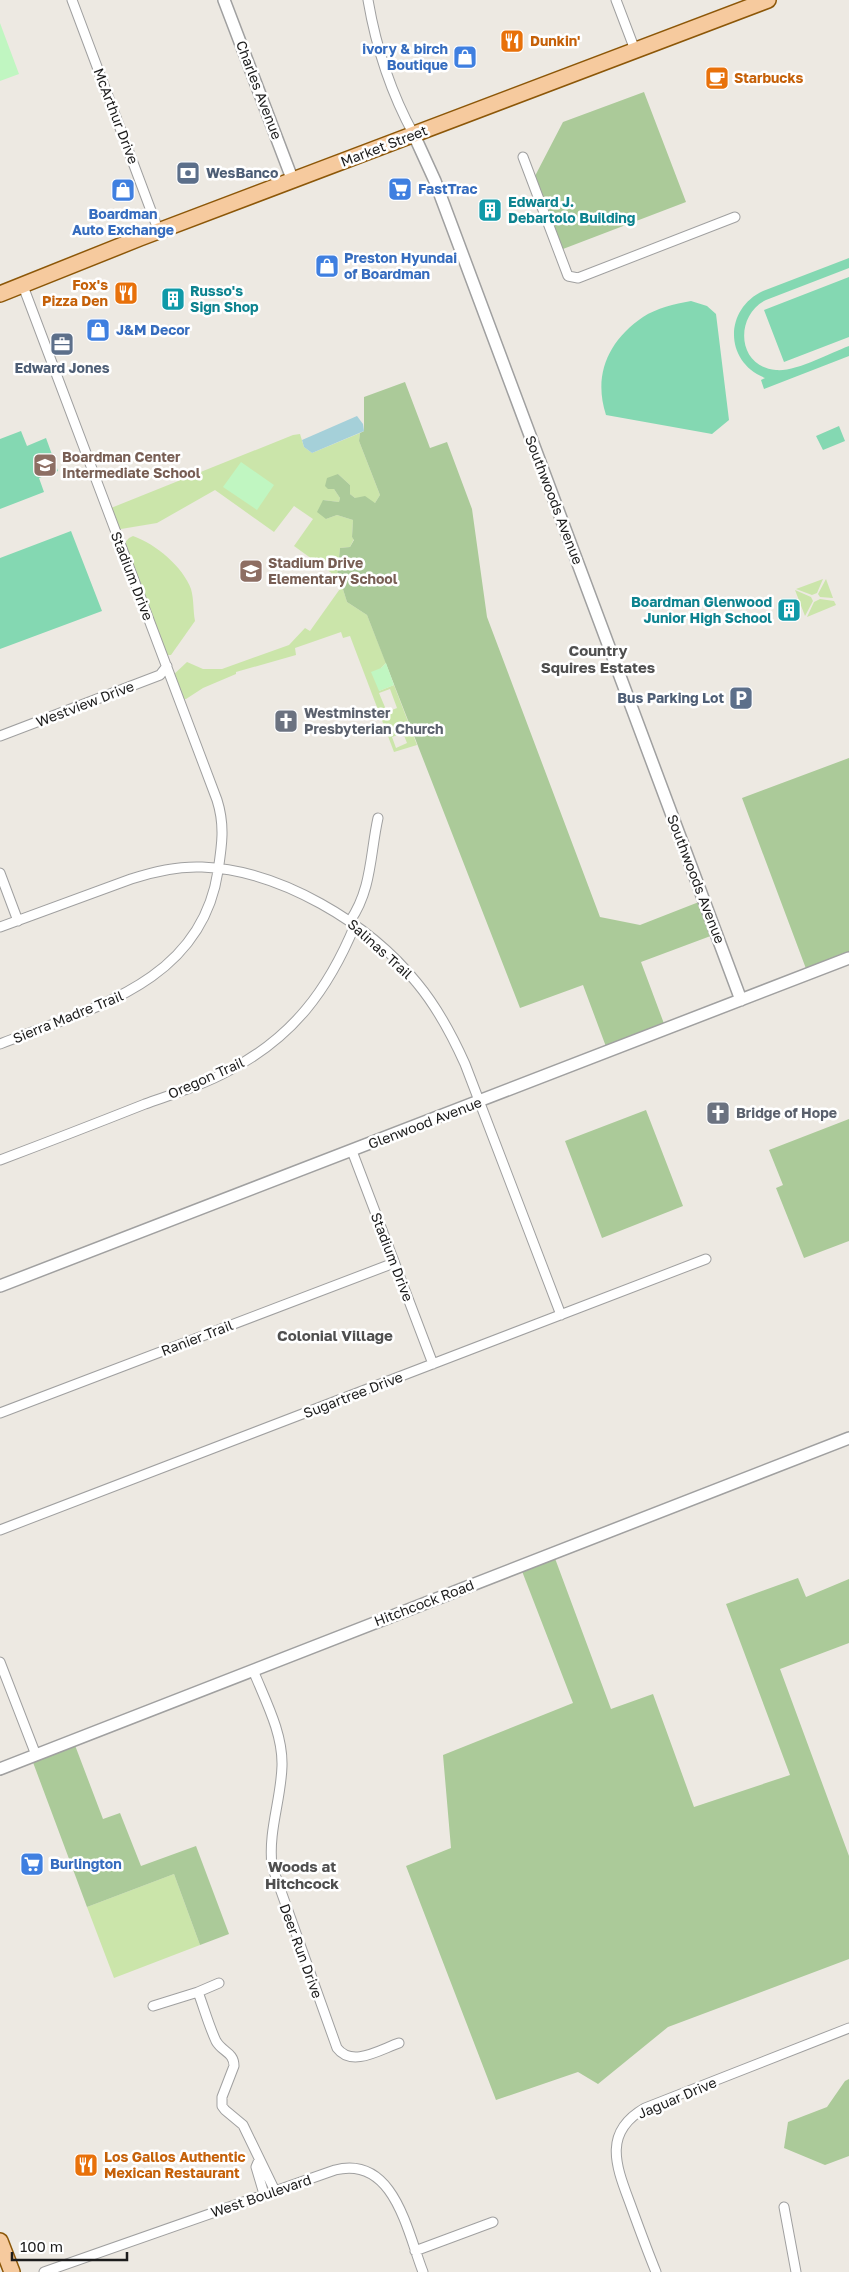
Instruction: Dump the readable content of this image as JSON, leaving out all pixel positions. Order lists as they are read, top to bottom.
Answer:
{
  "streets": {
    "main road": ["Market Street"],
    "street": [
      "Charles Avenue",
      "McArthur Drive",
      "Southwoods Avenue",
      "Stadium Drive",
      "Westview Drive",
      "Salinas Trail",
      "Sierra Madre Trail",
      "Oregon Trail",
      "Glenwood Avenue",
      "Ranier Trail",
      "Sugartree Drive",
      "Hitchcock Road",
      "Deer Run Drive",
      "Jaguar Drive",
      "West Boulevard"
    ]
  },
  "crossings": [
    ["Charles Avenue", "Market Street"],
    ["McArthur Drive", "Market Street"],
    ["Market Street", "Southwoods Avenue"],
    ["Market Street", "Stadium Drive"],
    ["Southwoods Avenue", "Glenwood Avenue"],
    ["Stadium Drive", "Westview Drive"],
    ["Stadium Drive", "Salinas Trail"],
    ["Stadium Drive", "Sierra Madre Trail"],
    ["Stadium Drive", "Glenwood Avenue"],
    ["Stadium Drive", "Ranier Trail"],
    ["Stadium Drive", "Sugartree Drive"],
    ["Salinas Trail", "Sierra Madre Trail"],
    ["Salinas Trail", "Oregon Trail"],
    ["Salinas Trail", "Glenwood Avenue"],
    ["Salinas Trail", "Sugartree Drive"],
    ["Hitchcock Road", "Deer Run Drive"]
  ],
  "districts": ["Country Squires Estates", "Colonial Village", "Woods at Hitchcock"],
  "places": {
    "restaurant": ["Dunkin'", "Fox's Pizza Den", "Los Gallos Authentic Mexican Restaurant"],
    "shop": [
      "ivory & birch Boutique",
      "Boardman Auto Exchange",
      "Preston Hyundai of Boardman",
      "J&M Decor"
    ],
    "cafe": ["Starbucks"],
    "bank": ["WesBanco"],
    "supermarket": ["FastTrac", "Burlington"],
    "building": ["Edward J. Debartolo Building", "Russo's Sign Shop", "Boardman Glenwood Junior High School"],
    "office": ["Edward Jones"],
    "school or university": ["Boardman Center Intermediate School", "Stadium Drive Elementary School"],
    "parking": ["Bus Parking Lot"],
    "church": ["Westminster Presbyterian Church", "Bridge of Hope"]
  },
  "scale_bar": "100 m"
}
